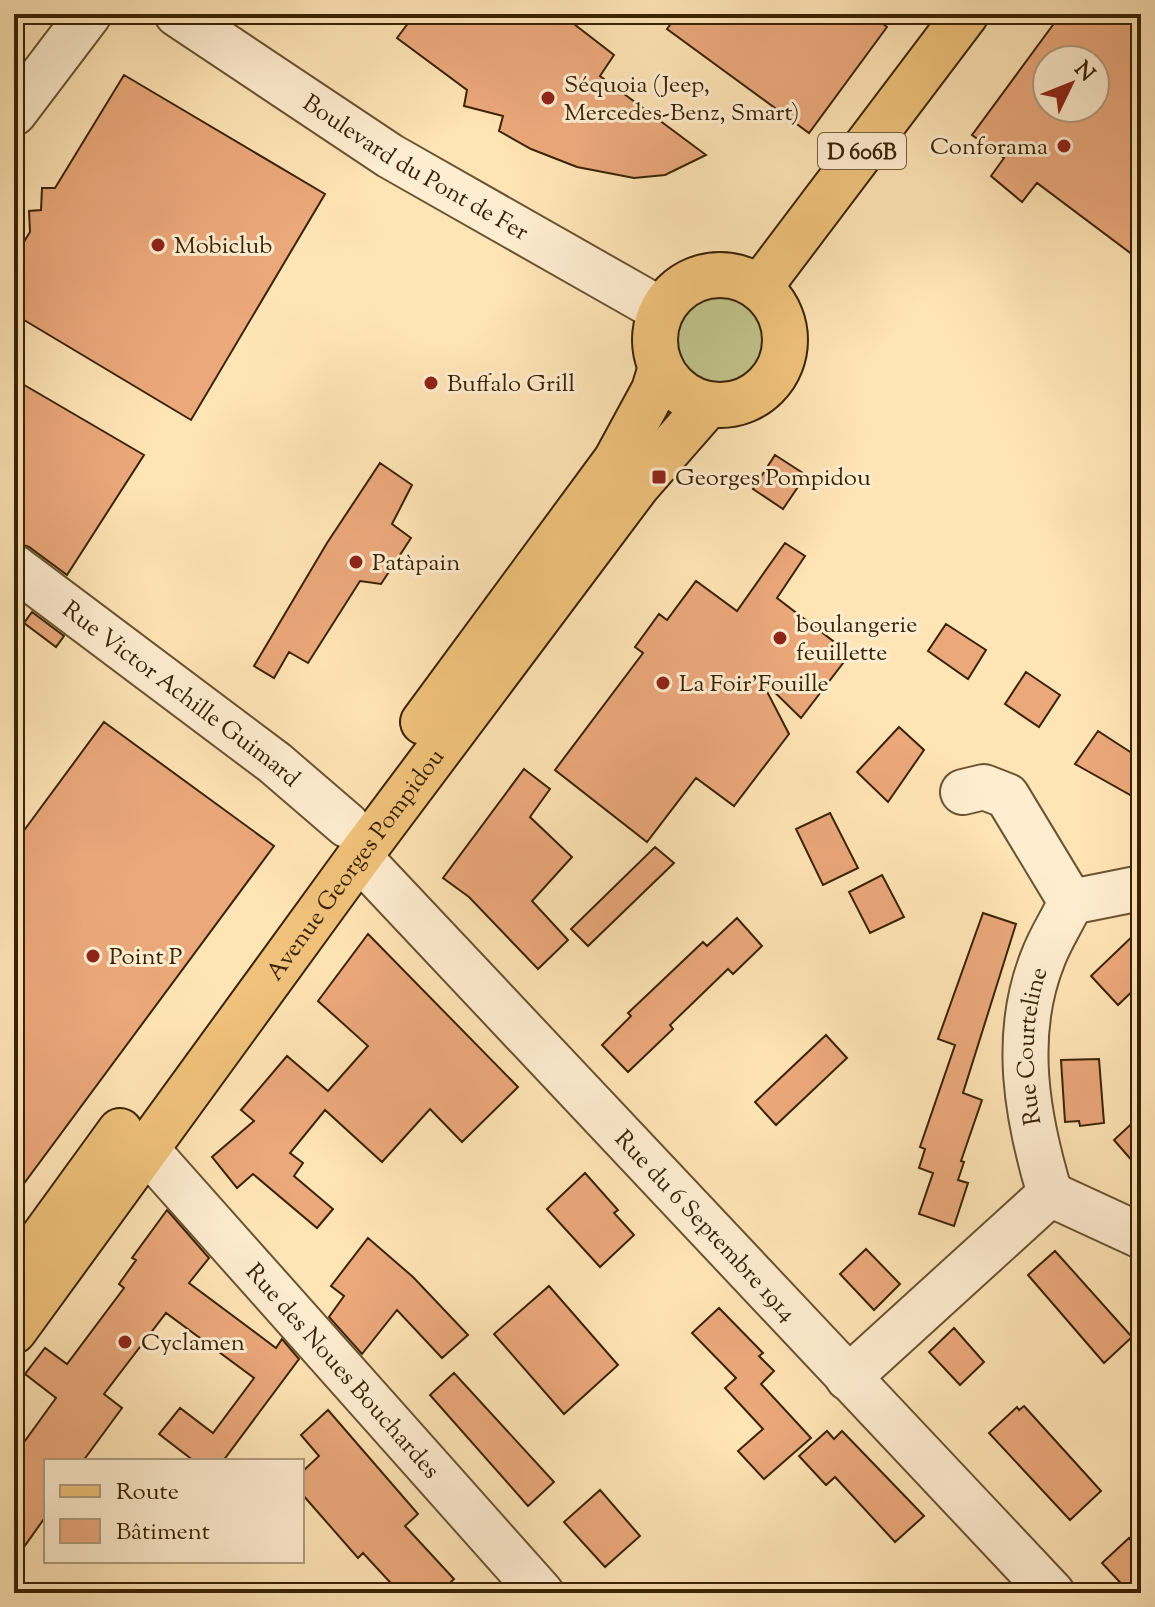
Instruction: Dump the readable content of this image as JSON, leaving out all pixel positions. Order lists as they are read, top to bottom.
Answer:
{
  "streets": {
    "main road": ["D 606B", "Avenue Georges Pompidou"],
    "street": [
      "Boulevard du Pont de Fer",
      "Rue Victor Achille Guimard",
      "Rue Courteline",
      "Rue du 6 Septembre 1914",
      "Rue des Noues Bouchardes"
    ]
  },
  "crossings": [
    ["D 606B", "Boulevard du Pont de Fer"],
    ["D 606B", "Avenue Georges Pompidou"],
    ["Boulevard du Pont de Fer", "Avenue Georges Pompidou"],
    ["Rue Victor Achille Guimard", "Avenue Georges Pompidou"],
    ["Rue Victor Achille Guimard", "Rue du 6 Septembre 1914"],
    ["Avenue Georges Pompidou", "Rue du 6 Septembre 1914"],
    ["Avenue Georges Pompidou", "Rue des Noues Bouchardes"]
  ],
  "places": {
    "other": [
      "Séquoia (Jeep, Mercedes-Benz, Smart)",
      "Conforama",
      "Mobiclub",
      "Buffalo Grill",
      "Patàpain",
      "boulangerie feuillette",
      "La Foir'Fouille",
      "Point P",
      "Cyclamen"
    ],
    "transit": ["Georges Pompidou"]
  },
  "legend": ["Route", "Bâtiment"],
  "north": "top right"
}
